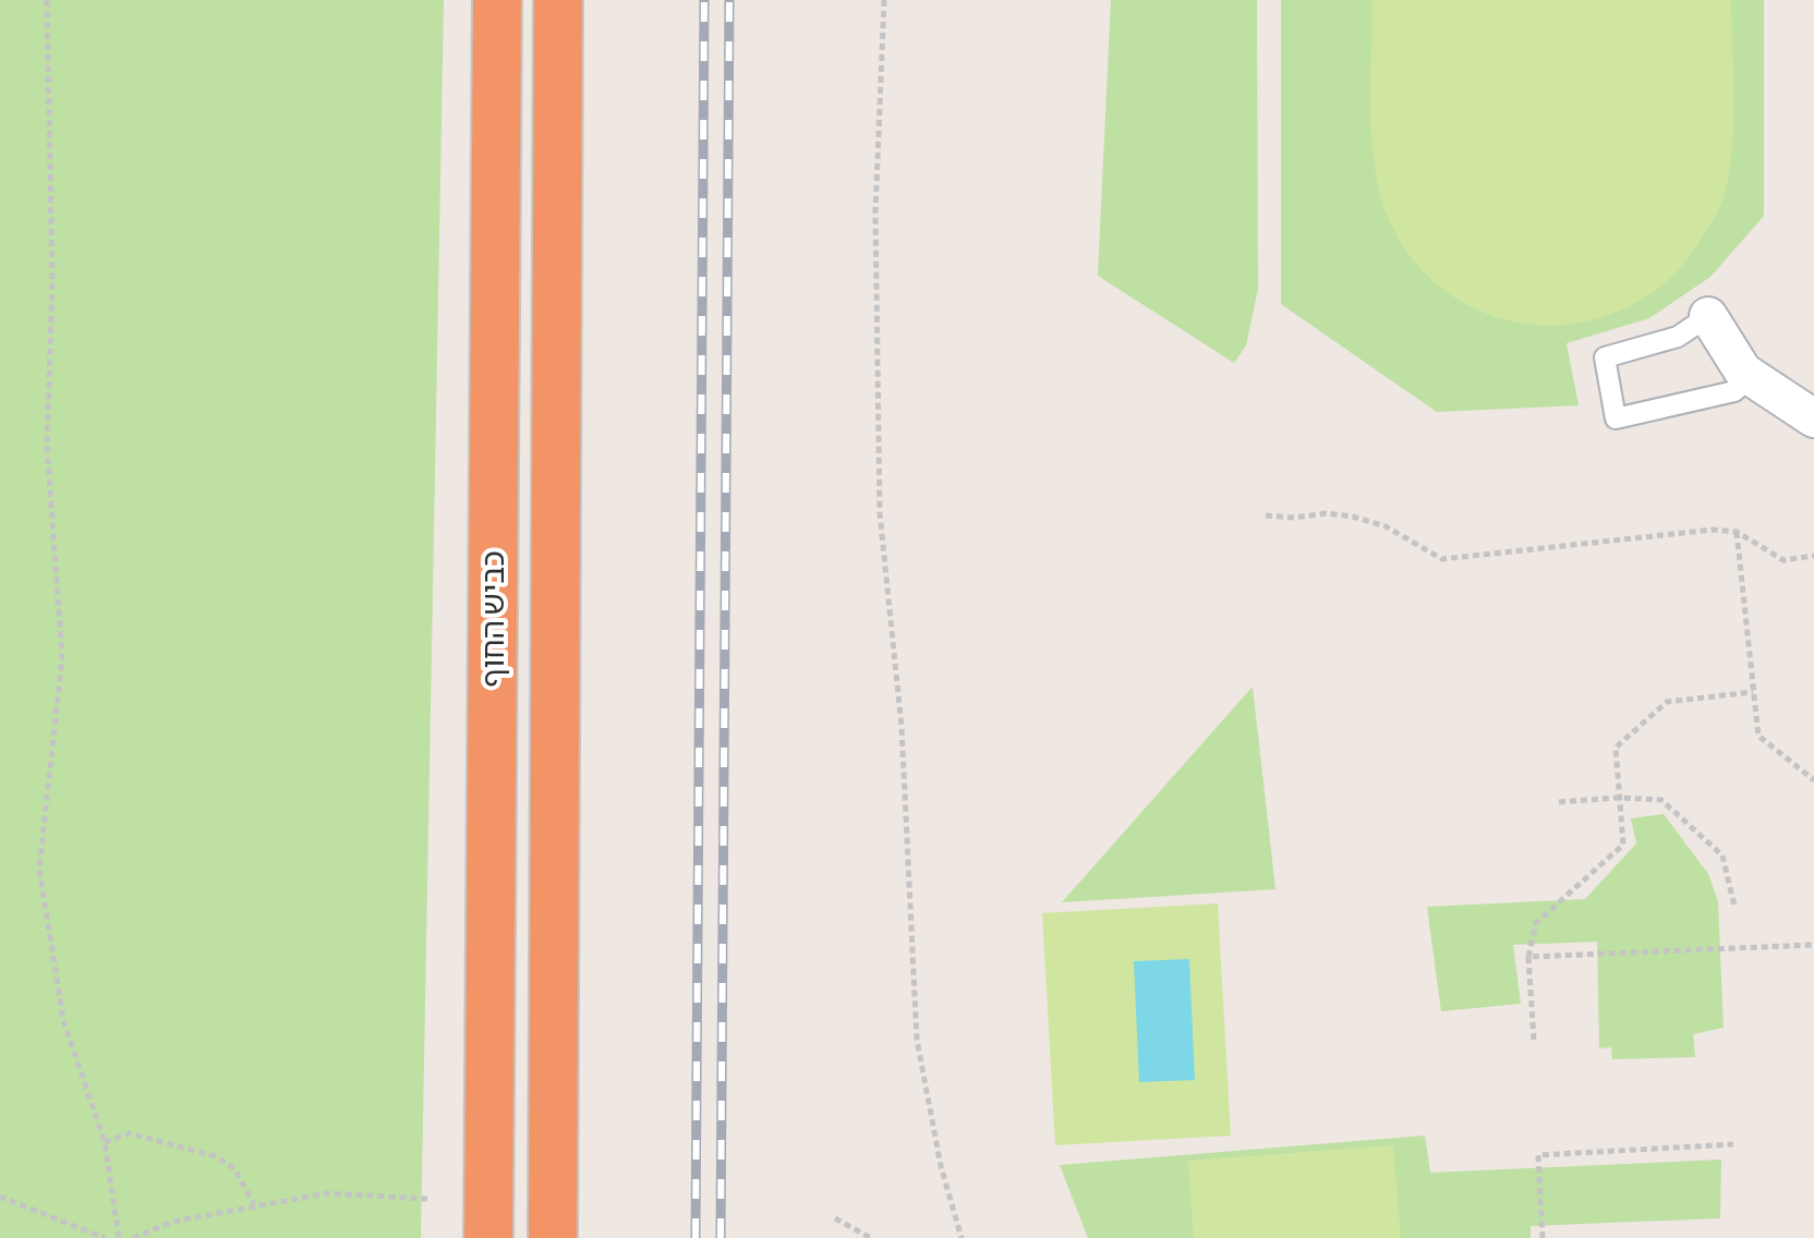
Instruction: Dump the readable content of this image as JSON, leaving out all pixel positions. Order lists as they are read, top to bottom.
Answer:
{
  "streets": {
    "highway": ["כביש החוף"]
  }
}
